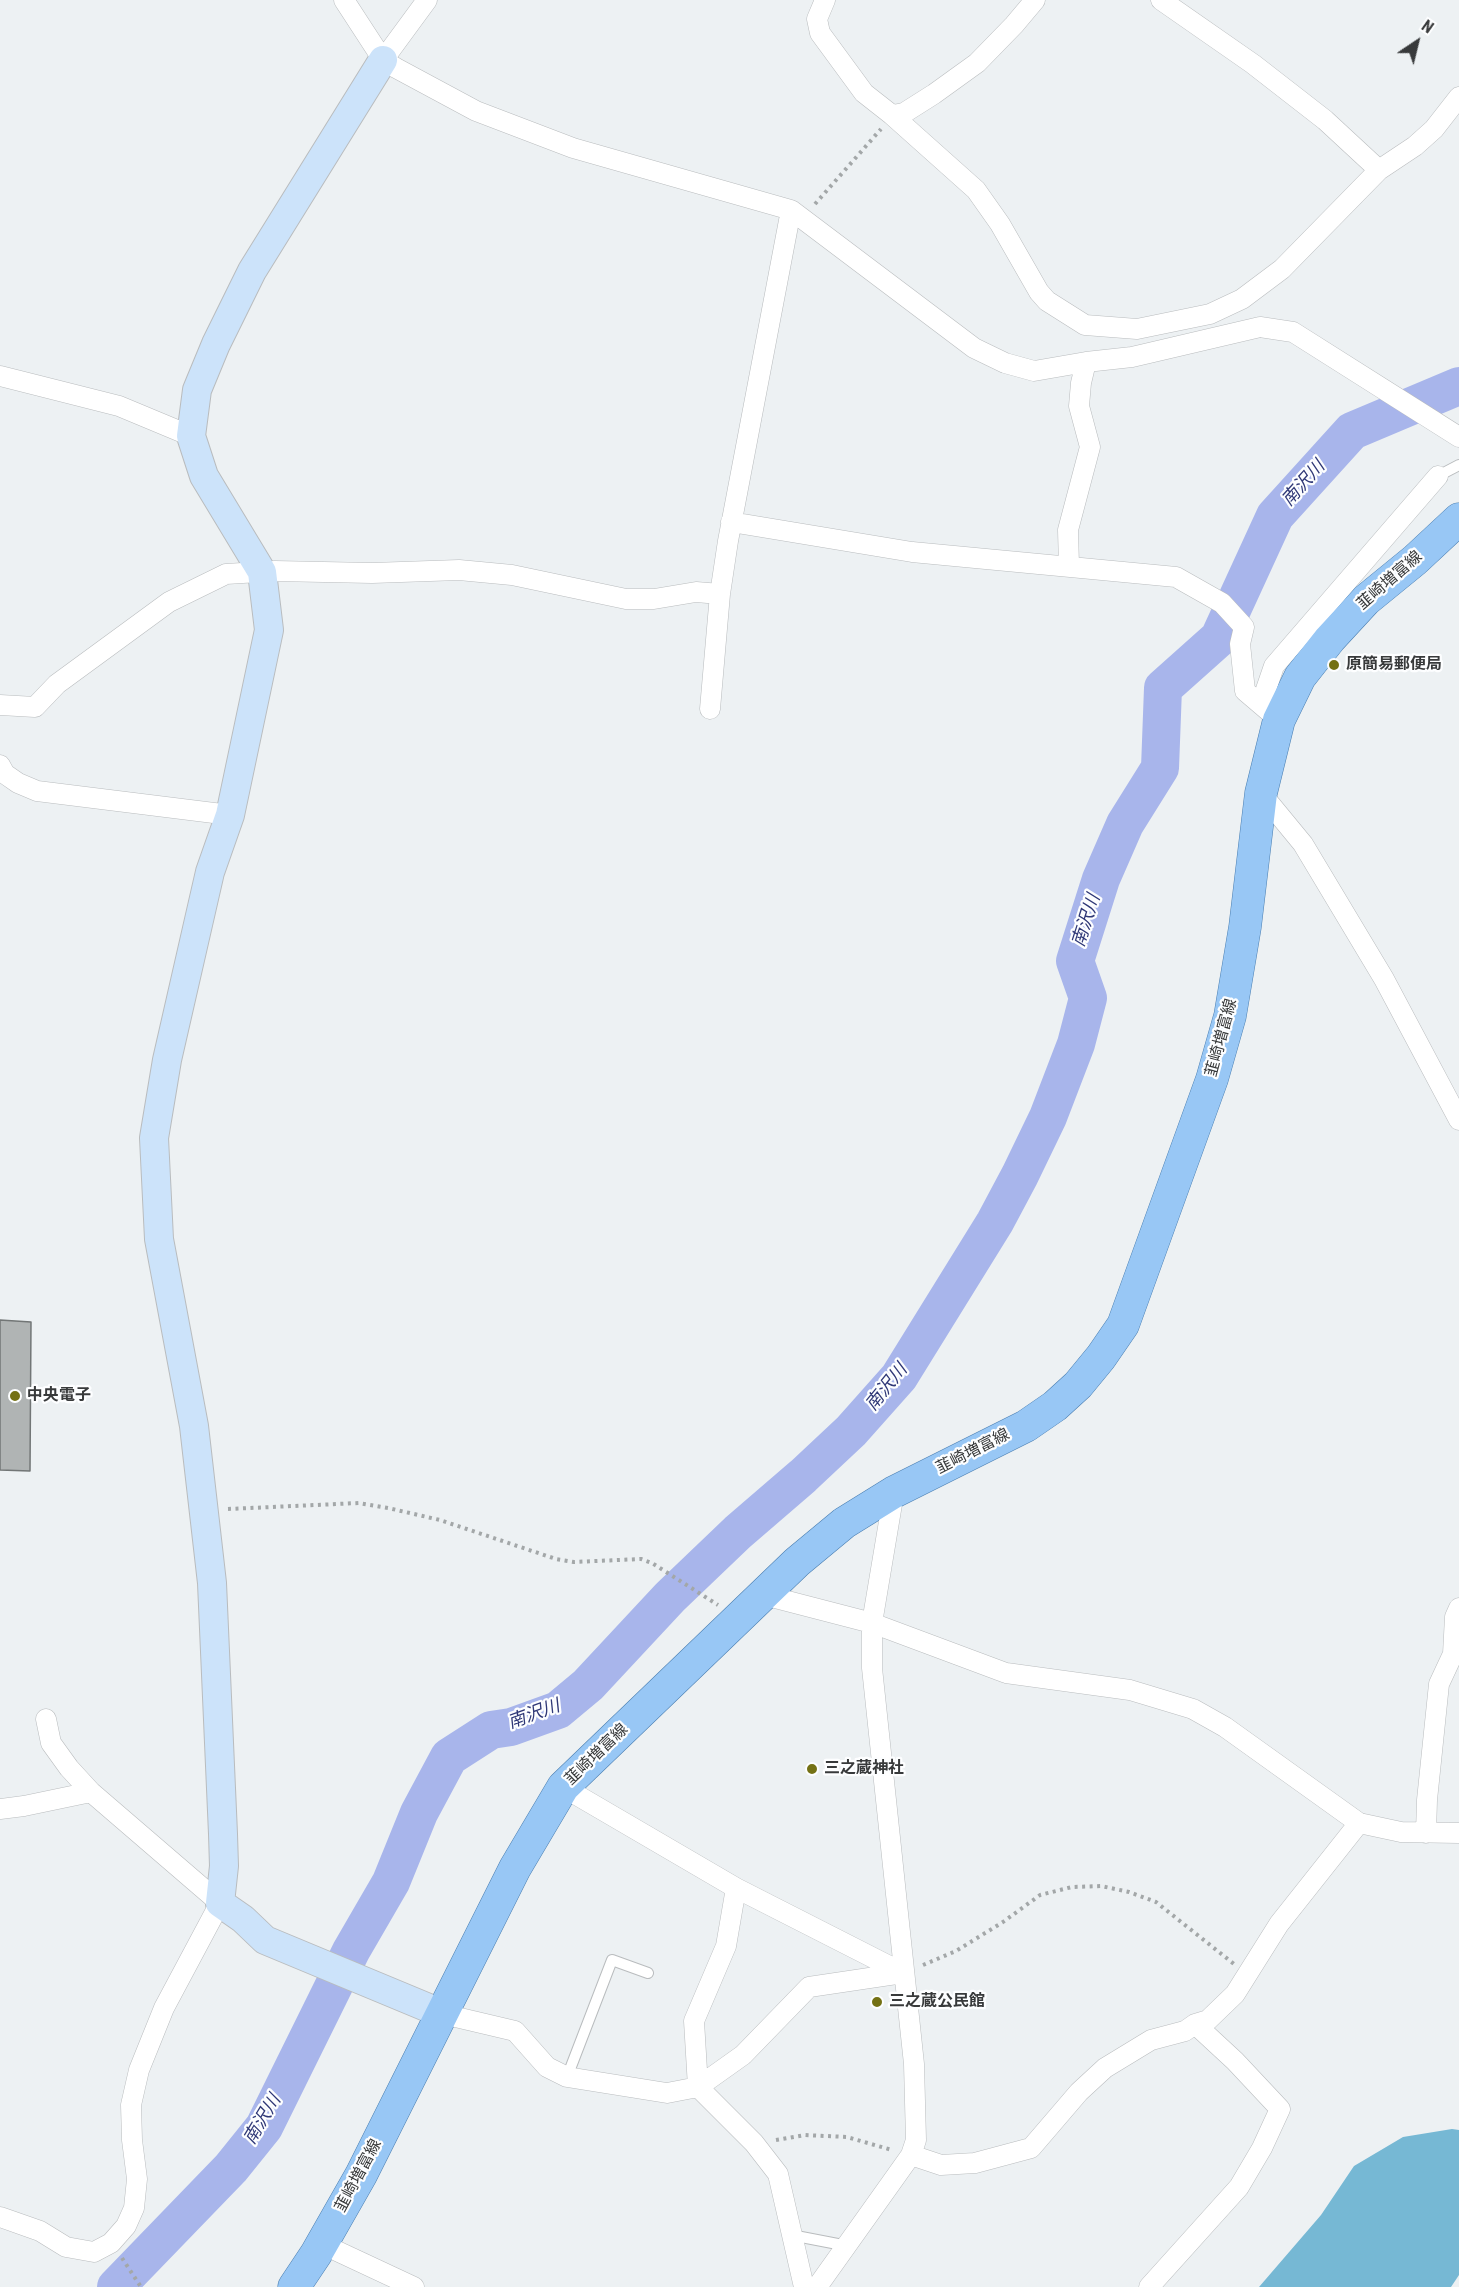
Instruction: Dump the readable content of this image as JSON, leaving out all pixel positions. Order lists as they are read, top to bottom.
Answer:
{
  "streets": {
    "main road": ["韮崎増富線"]
  },
  "water": ["南沢川"],
  "places": [
    "原簡易郵便局",
    "中央電子",
    "三之蔵神社",
    "三之蔵公民館"
  ],
  "north": "top right"
}
